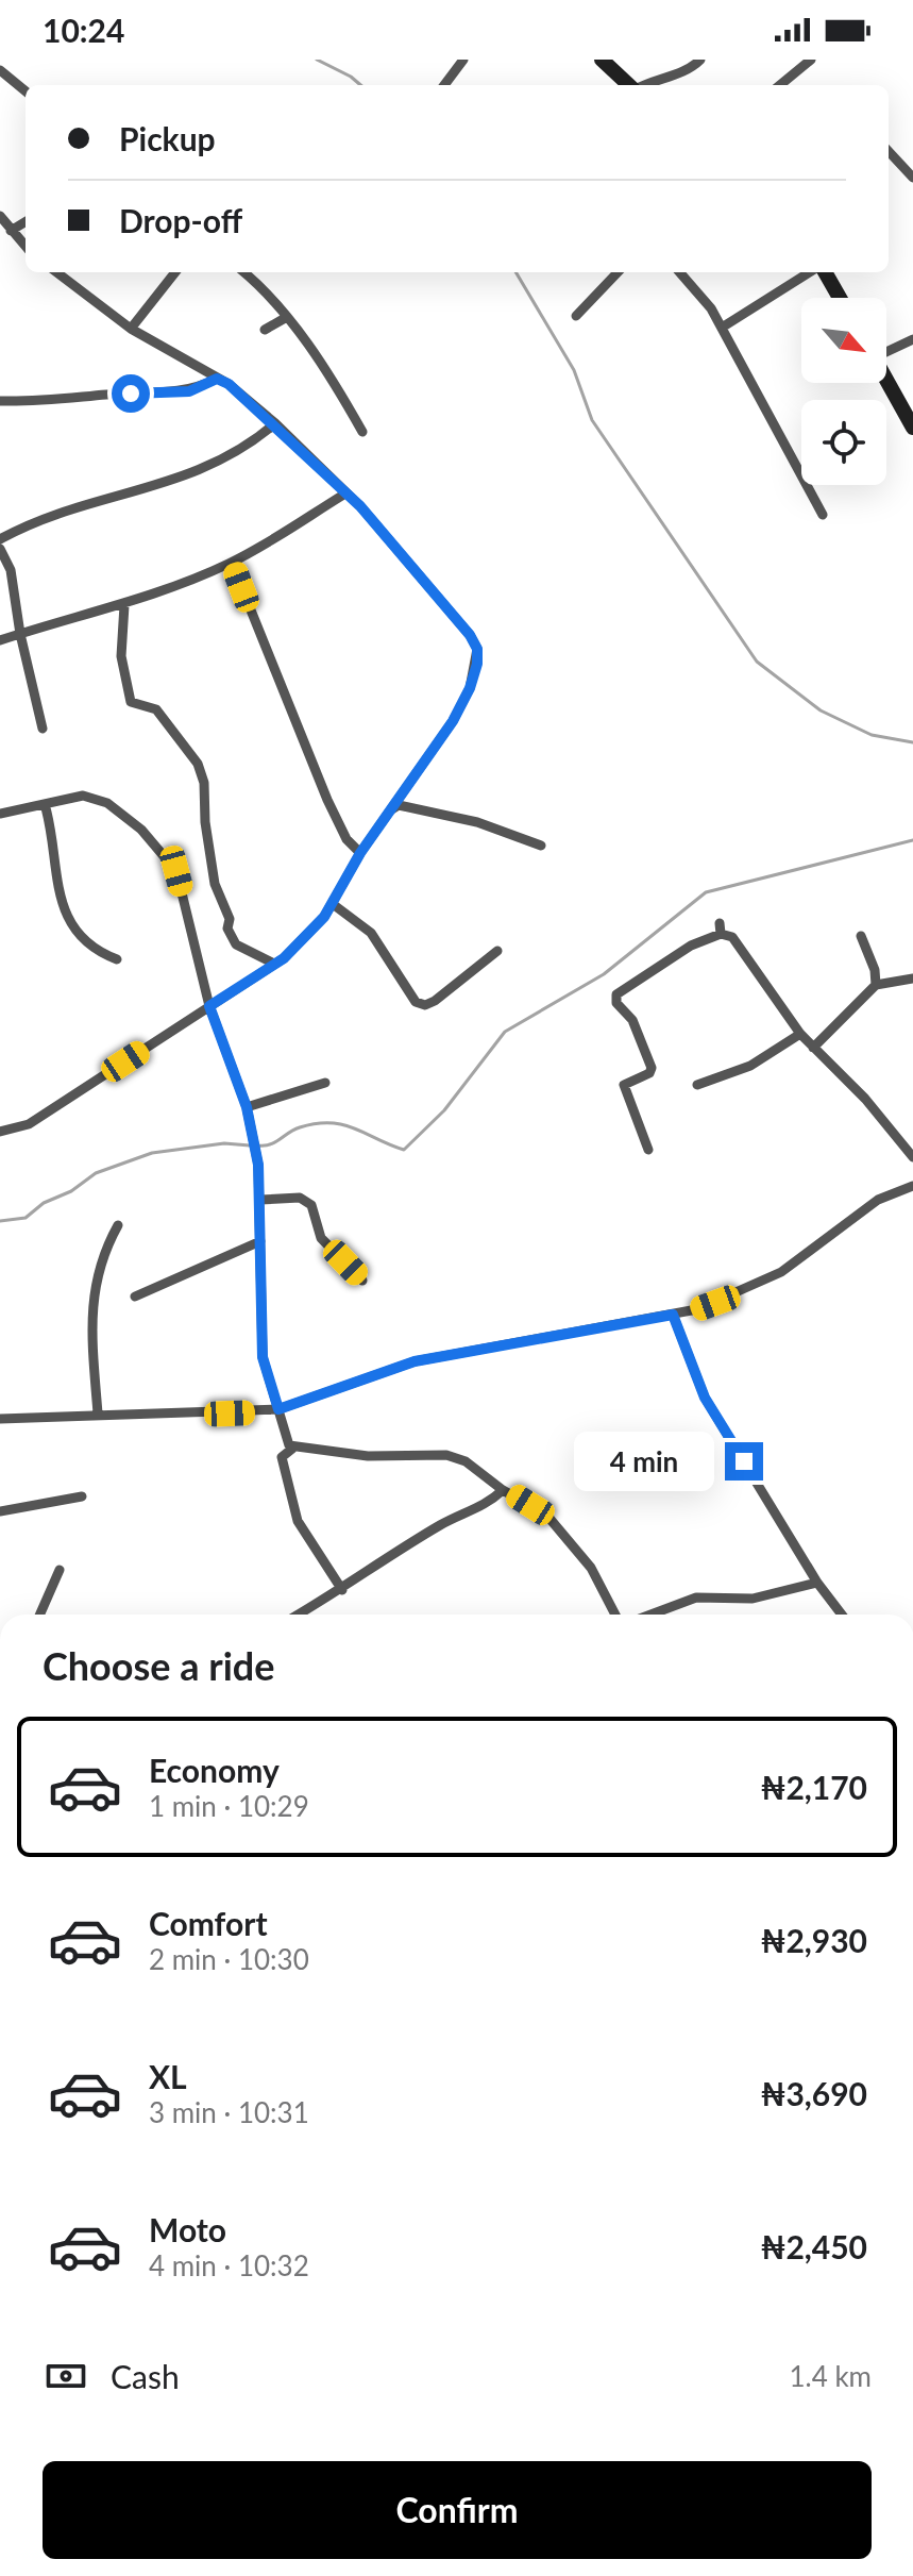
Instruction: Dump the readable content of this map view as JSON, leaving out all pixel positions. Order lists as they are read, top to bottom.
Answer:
{
  "north": "bottom right",
  "page": {
    "status": "10:24",
    "banner": ["Pickup", "Drop-off"],
    "bubble": "4 min",
    "heading": "Choose a ride",
    "list": [
      {
        "name": "Economy",
        "note": "1 min · 10:29",
        "value": "₦2,170"
      },
      {
        "name": "Comfort",
        "note": "2 min · 10:30",
        "value": "₦2,930"
      },
      {
        "name": "XL",
        "note": "3 min · 10:31",
        "value": "₦3,690"
      },
      {
        "name": "Moto",
        "note": "4 min · 10:32",
        "value": "₦2,450"
      }
    ],
    "pay": ["Cash", "1.4 km"],
    "buttons": "Confirm"
  }
}
